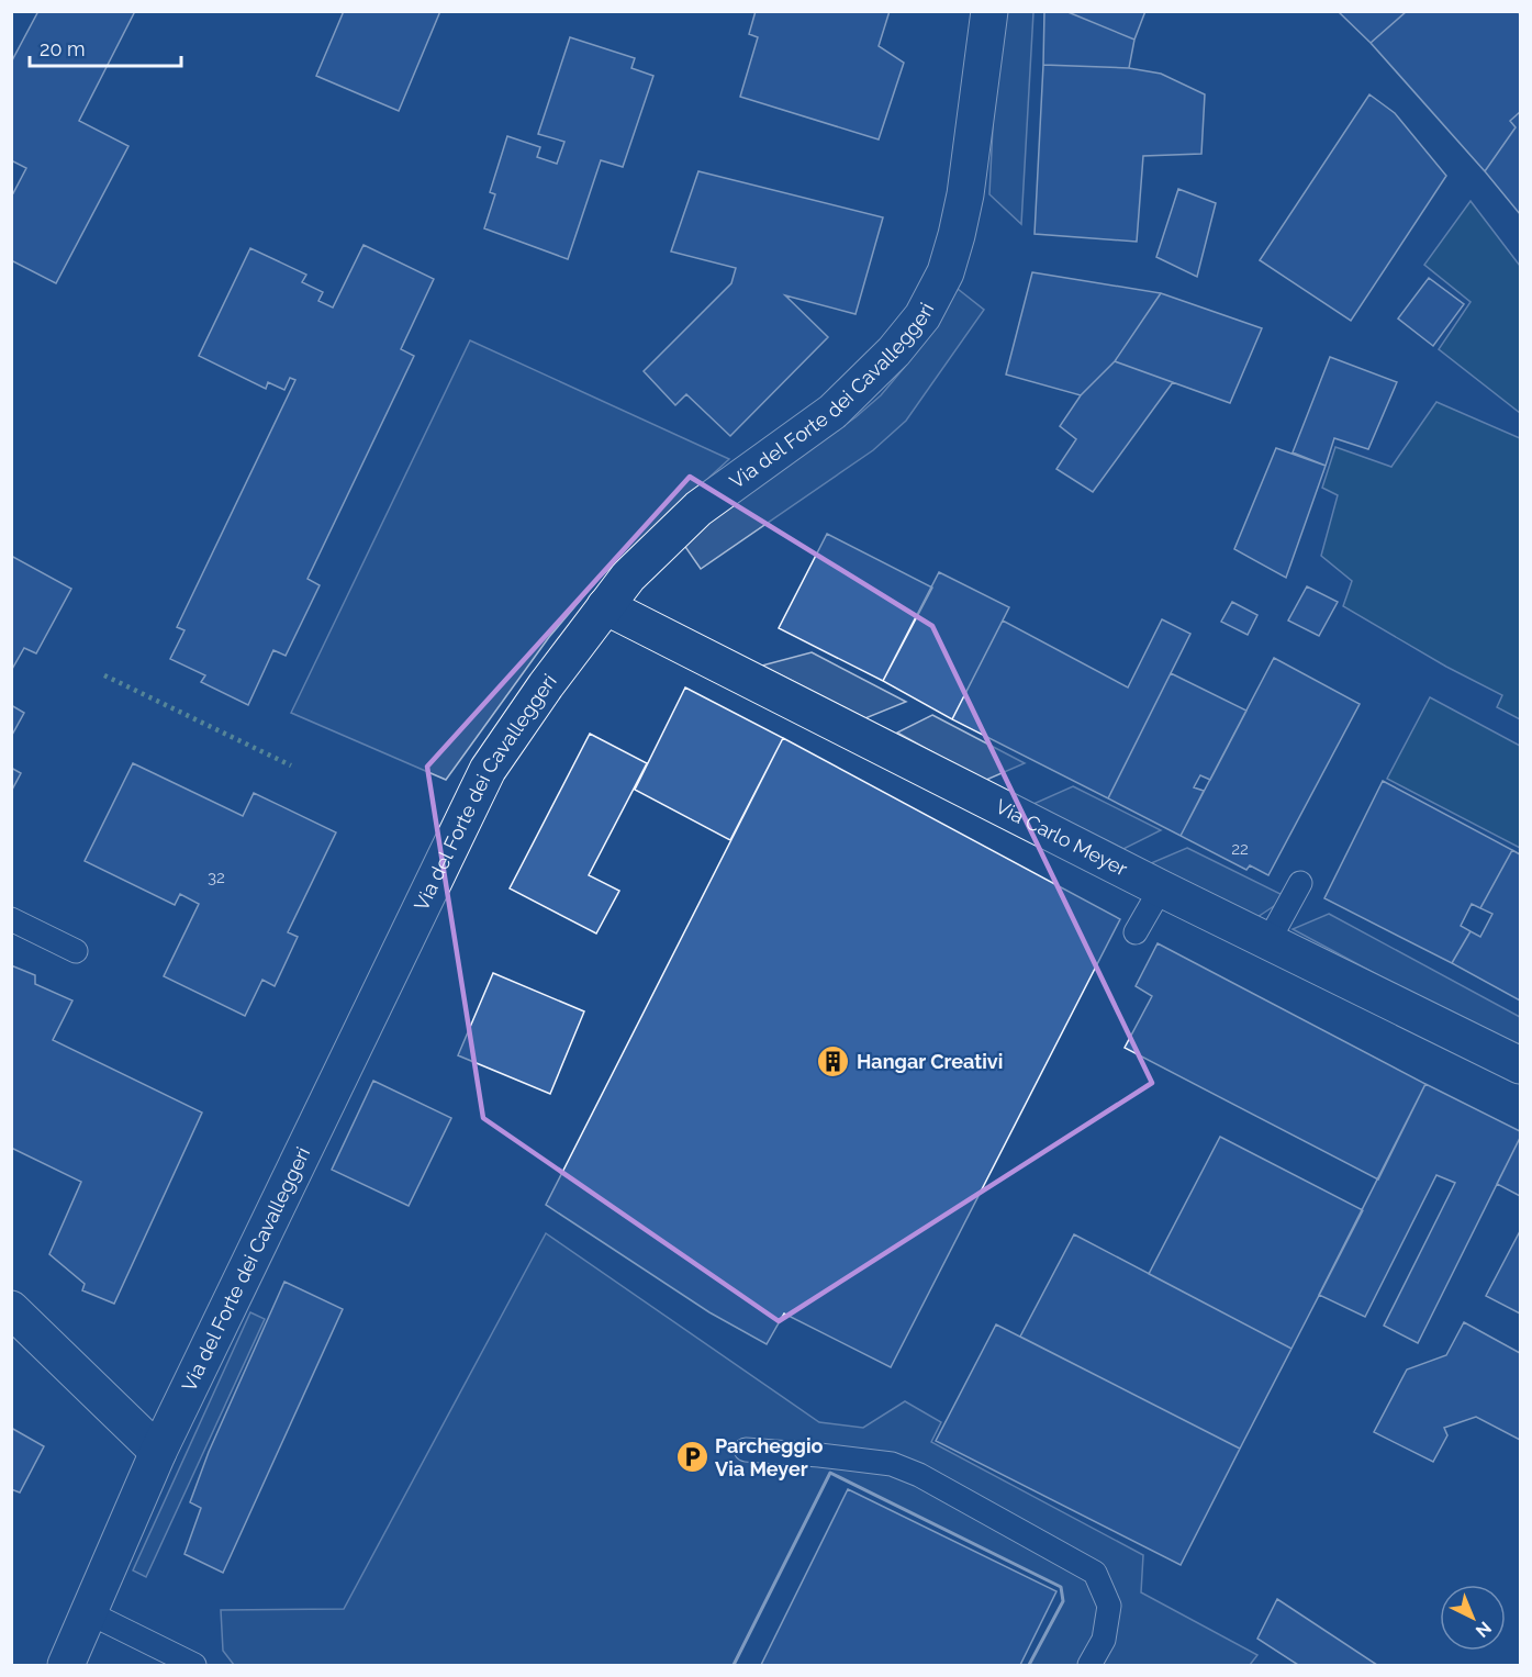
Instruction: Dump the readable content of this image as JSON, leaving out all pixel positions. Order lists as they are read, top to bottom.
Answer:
{
  "streets": {
    "street": ["Via del Forte dei Cavalleggeri", "Via Carlo Meyer"]
  },
  "crossings": [
    ["Via del Forte dei Cavalleggeri", "Via Carlo Meyer"]
  ],
  "places": {
    "building": ["Hangar Creativi"],
    "parking": ["Parcheggio Via Meyer"]
  },
  "house_numbers": ["22", "32"],
  "scale_bar": "20 m",
  "north": "bottom right"
}
